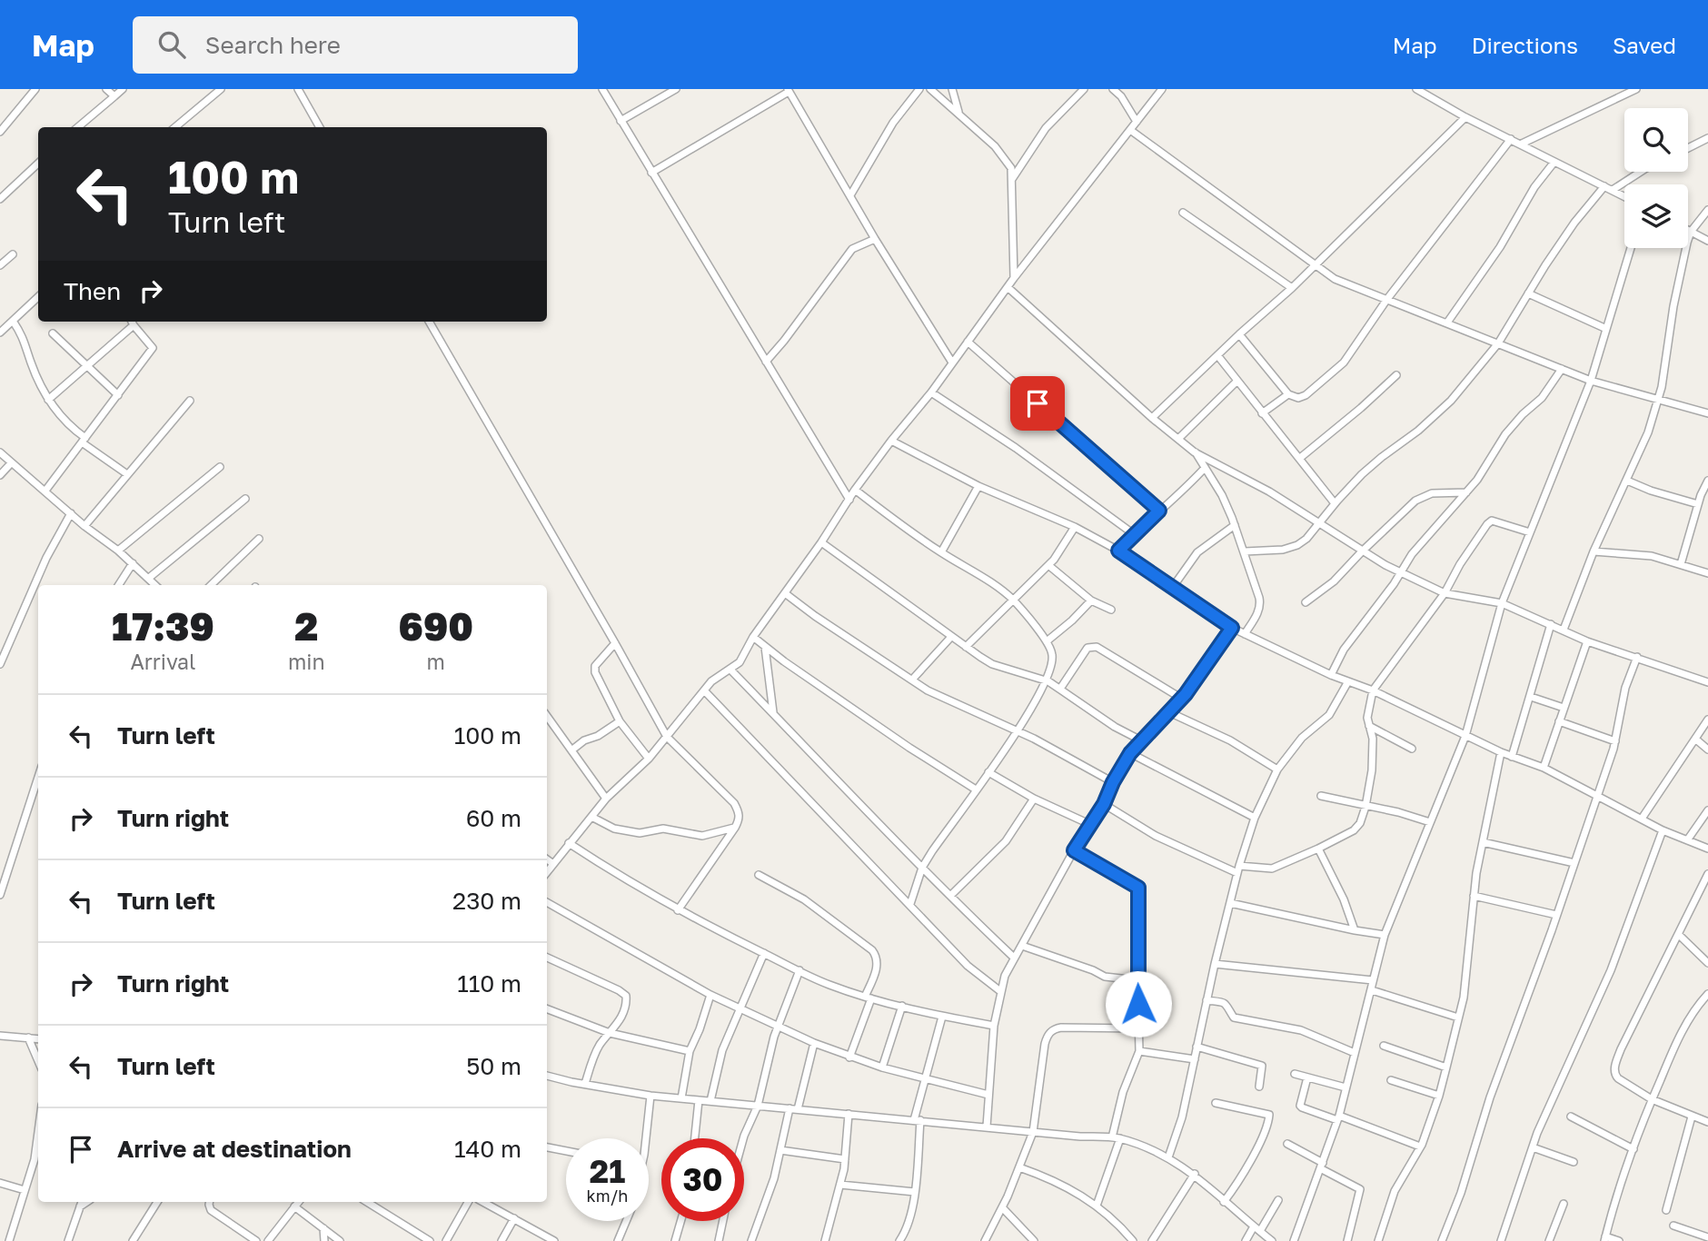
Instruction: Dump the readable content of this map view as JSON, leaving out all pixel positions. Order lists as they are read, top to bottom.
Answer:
{
  "page": {
    "header": "Map",
    "search": "Search here",
    "nav": ["Map", "Directions", "Saved"],
    "turn": ["100 m", "Turn left"],
    "then": "Then",
    "eta": [
      "17:39",
      "Arrival",
      "2",
      "min",
      "690",
      "m"
    ],
    "list": [
      {
        "name": "Turn left",
        "value": "100 m"
      },
      {
        "name": "Turn right",
        "value": "60 m"
      },
      {
        "name": "Turn left",
        "value": "230 m"
      },
      {
        "name": "Turn right",
        "value": "110 m"
      },
      {
        "name": "Turn left",
        "value": "50 m"
      },
      {
        "name": "Arrive at destination",
        "value": "140 m"
      }
    ],
    "speed": "21 km/h",
    "limit": "30"
  }
}
